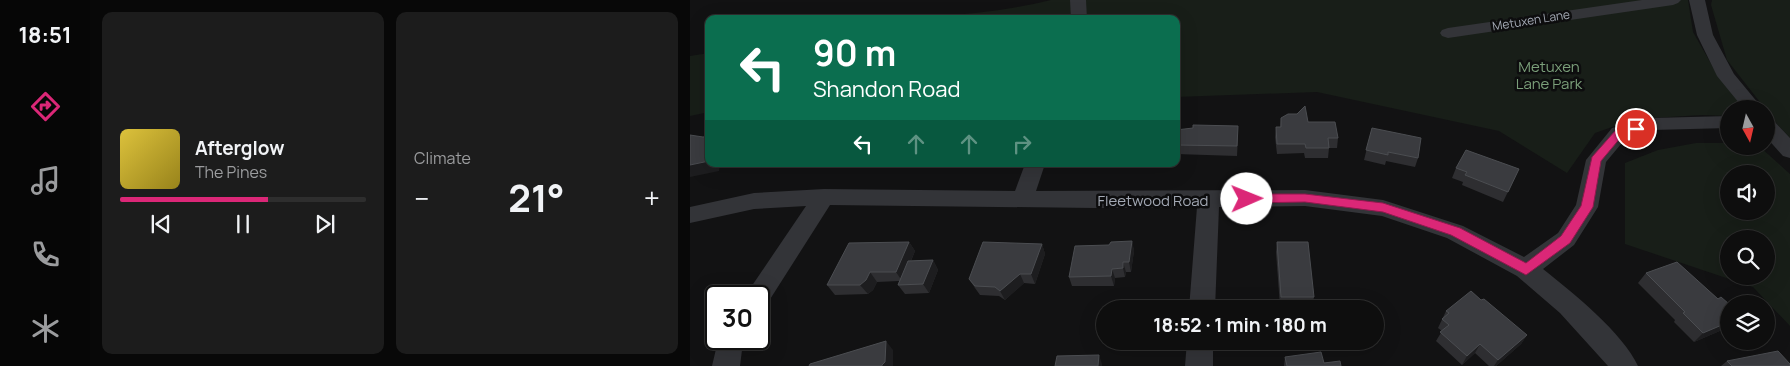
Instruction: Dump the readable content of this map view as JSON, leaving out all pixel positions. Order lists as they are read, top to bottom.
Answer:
{
  "streets": {
    "street": ["Metuxen Lane", "Fleetwood Road"]
  },
  "parks": ["Metuxen Lane Park"],
  "north": "bottom",
  "page": {
    "tabs": "18:51",
    "tile": "Climate",
    "turn": ["90 m", "Shandon Road"],
    "song": ["Afterglow", "The Pines"],
    "heat": ["−", "21°", "+"],
    "limit": "30",
    "trip": "18:52 · 1 min · 180 m"
  }
}
